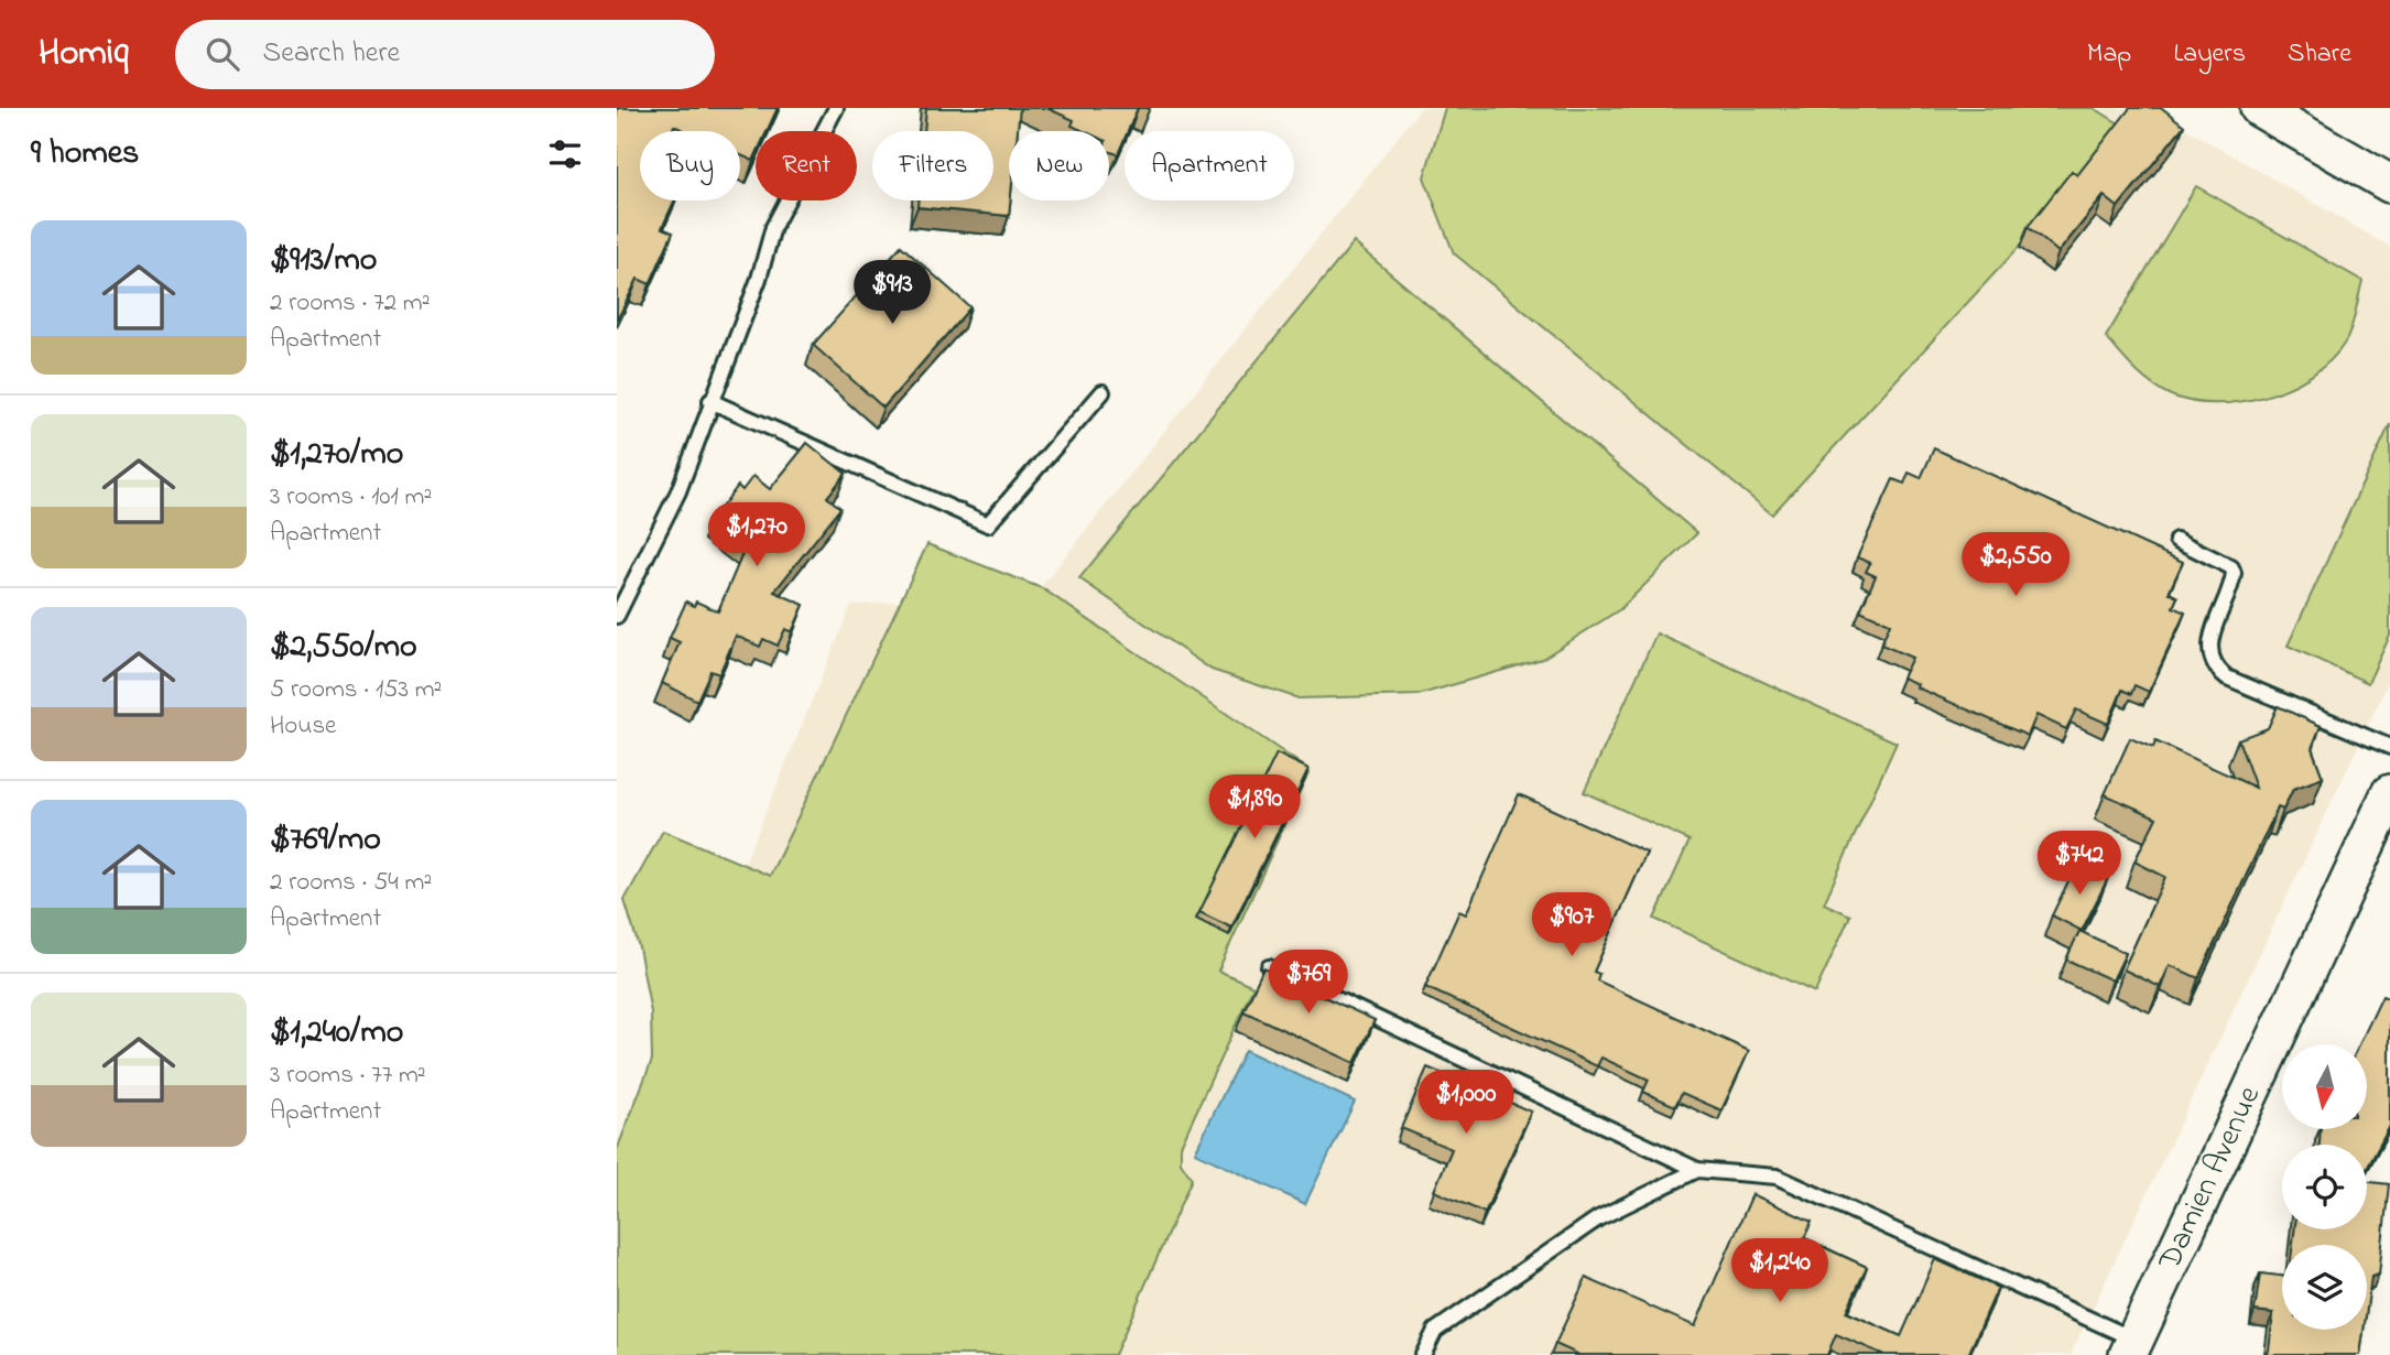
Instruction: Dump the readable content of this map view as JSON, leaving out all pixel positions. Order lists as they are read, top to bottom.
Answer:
{
  "streets": {
    "street": ["Damien Avenue"]
  },
  "north": "bottom",
  "page": {
    "header": "Homiq",
    "search": "Search here",
    "nav": ["Map", "Layers", "Share"],
    "heading": "9 homes",
    "chip": [
      "Buy",
      "Rent",
      "Filters",
      "New",
      "Apartment"
    ],
    "list": [
      {
        "name": "$913/mo",
        "note": "2 rooms · 72 m² · Apartment"
      },
      {
        "name": "$1,270/mo",
        "note": "3 rooms · 101 m² · Apartment"
      },
      {
        "name": "$2,550/mo",
        "note": "5 rooms · 153 m² · House"
      },
      {
        "name": "$769/mo",
        "note": "2 rooms · 54 m² · Apartment"
      },
      {
        "name": "$1,240/mo",
        "note": "3 rooms · 77 m² · Apartment"
      }
    ],
    "price": [
      "$913",
      "$1,270",
      "$2,550",
      "$1,890",
      "$742",
      "$907",
      "$769",
      "$1,000",
      "$1,240"
    ]
  }
}
